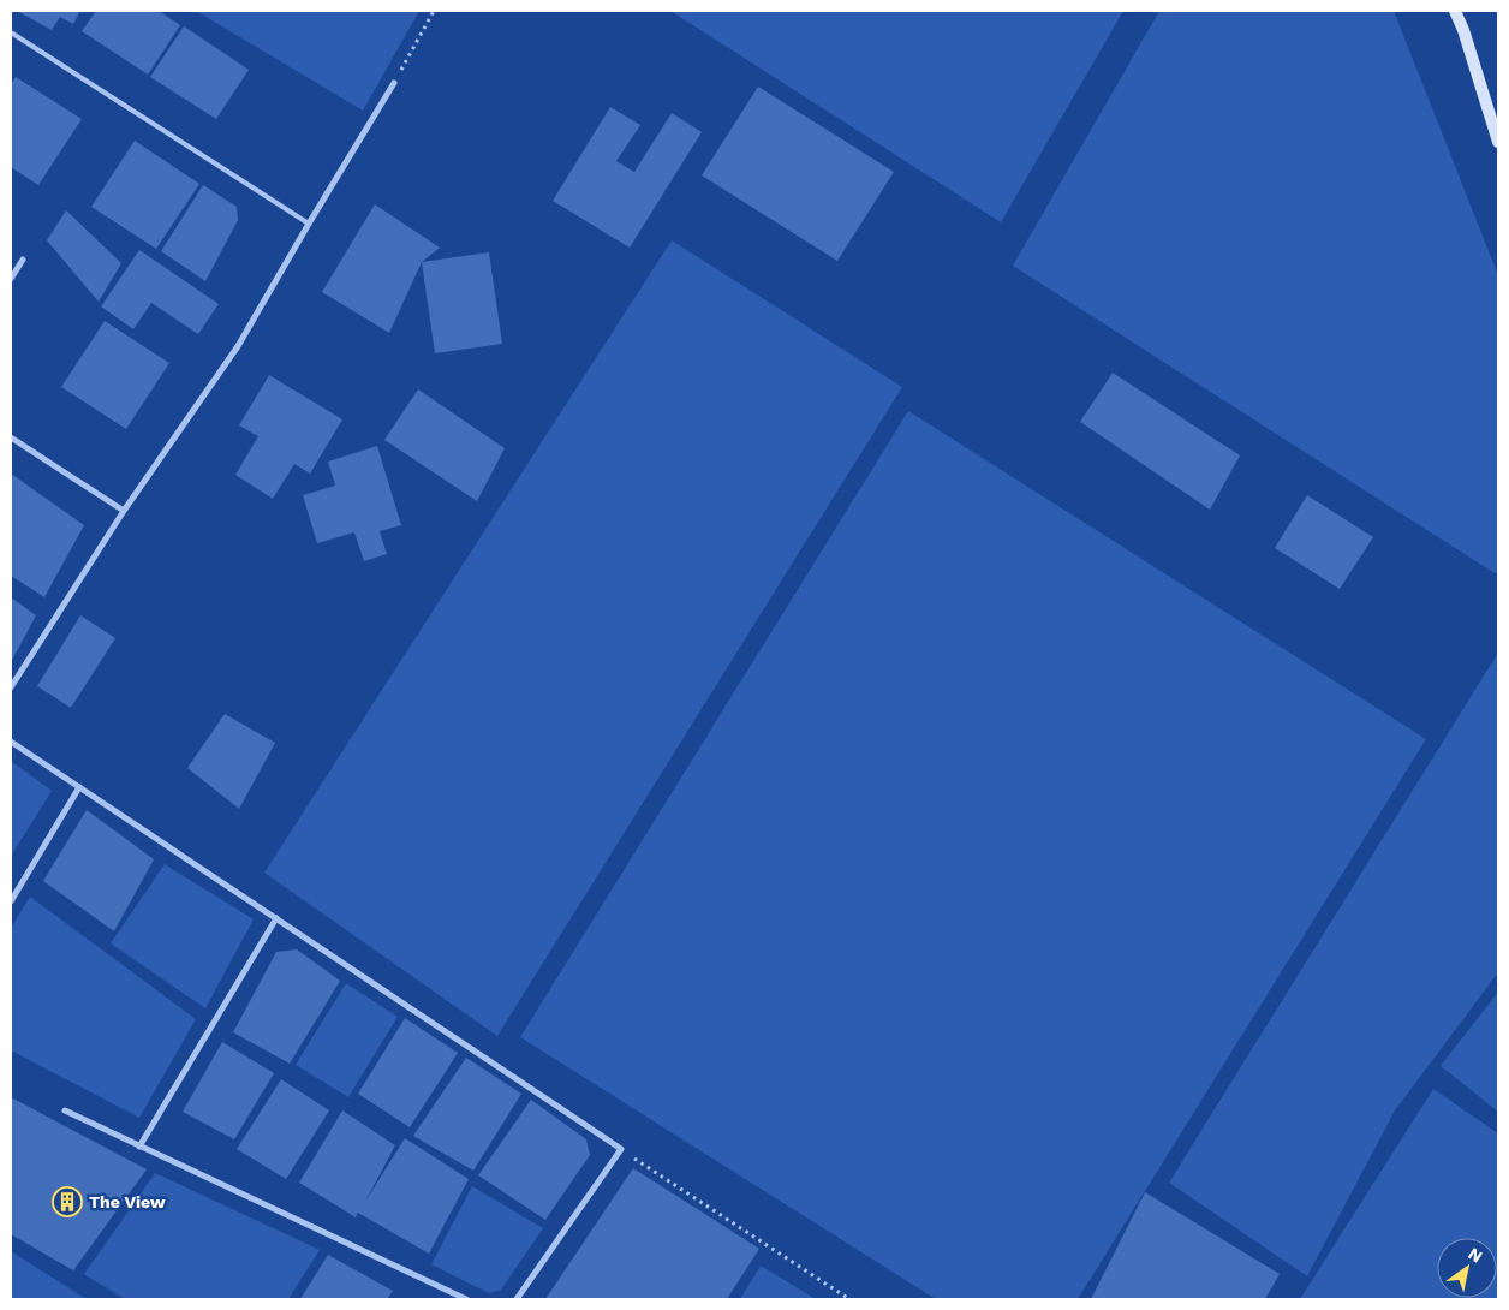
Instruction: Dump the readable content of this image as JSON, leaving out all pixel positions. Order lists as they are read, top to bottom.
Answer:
{
  "places": {
    "building": ["The View"]
  },
  "north": "top right"
}
